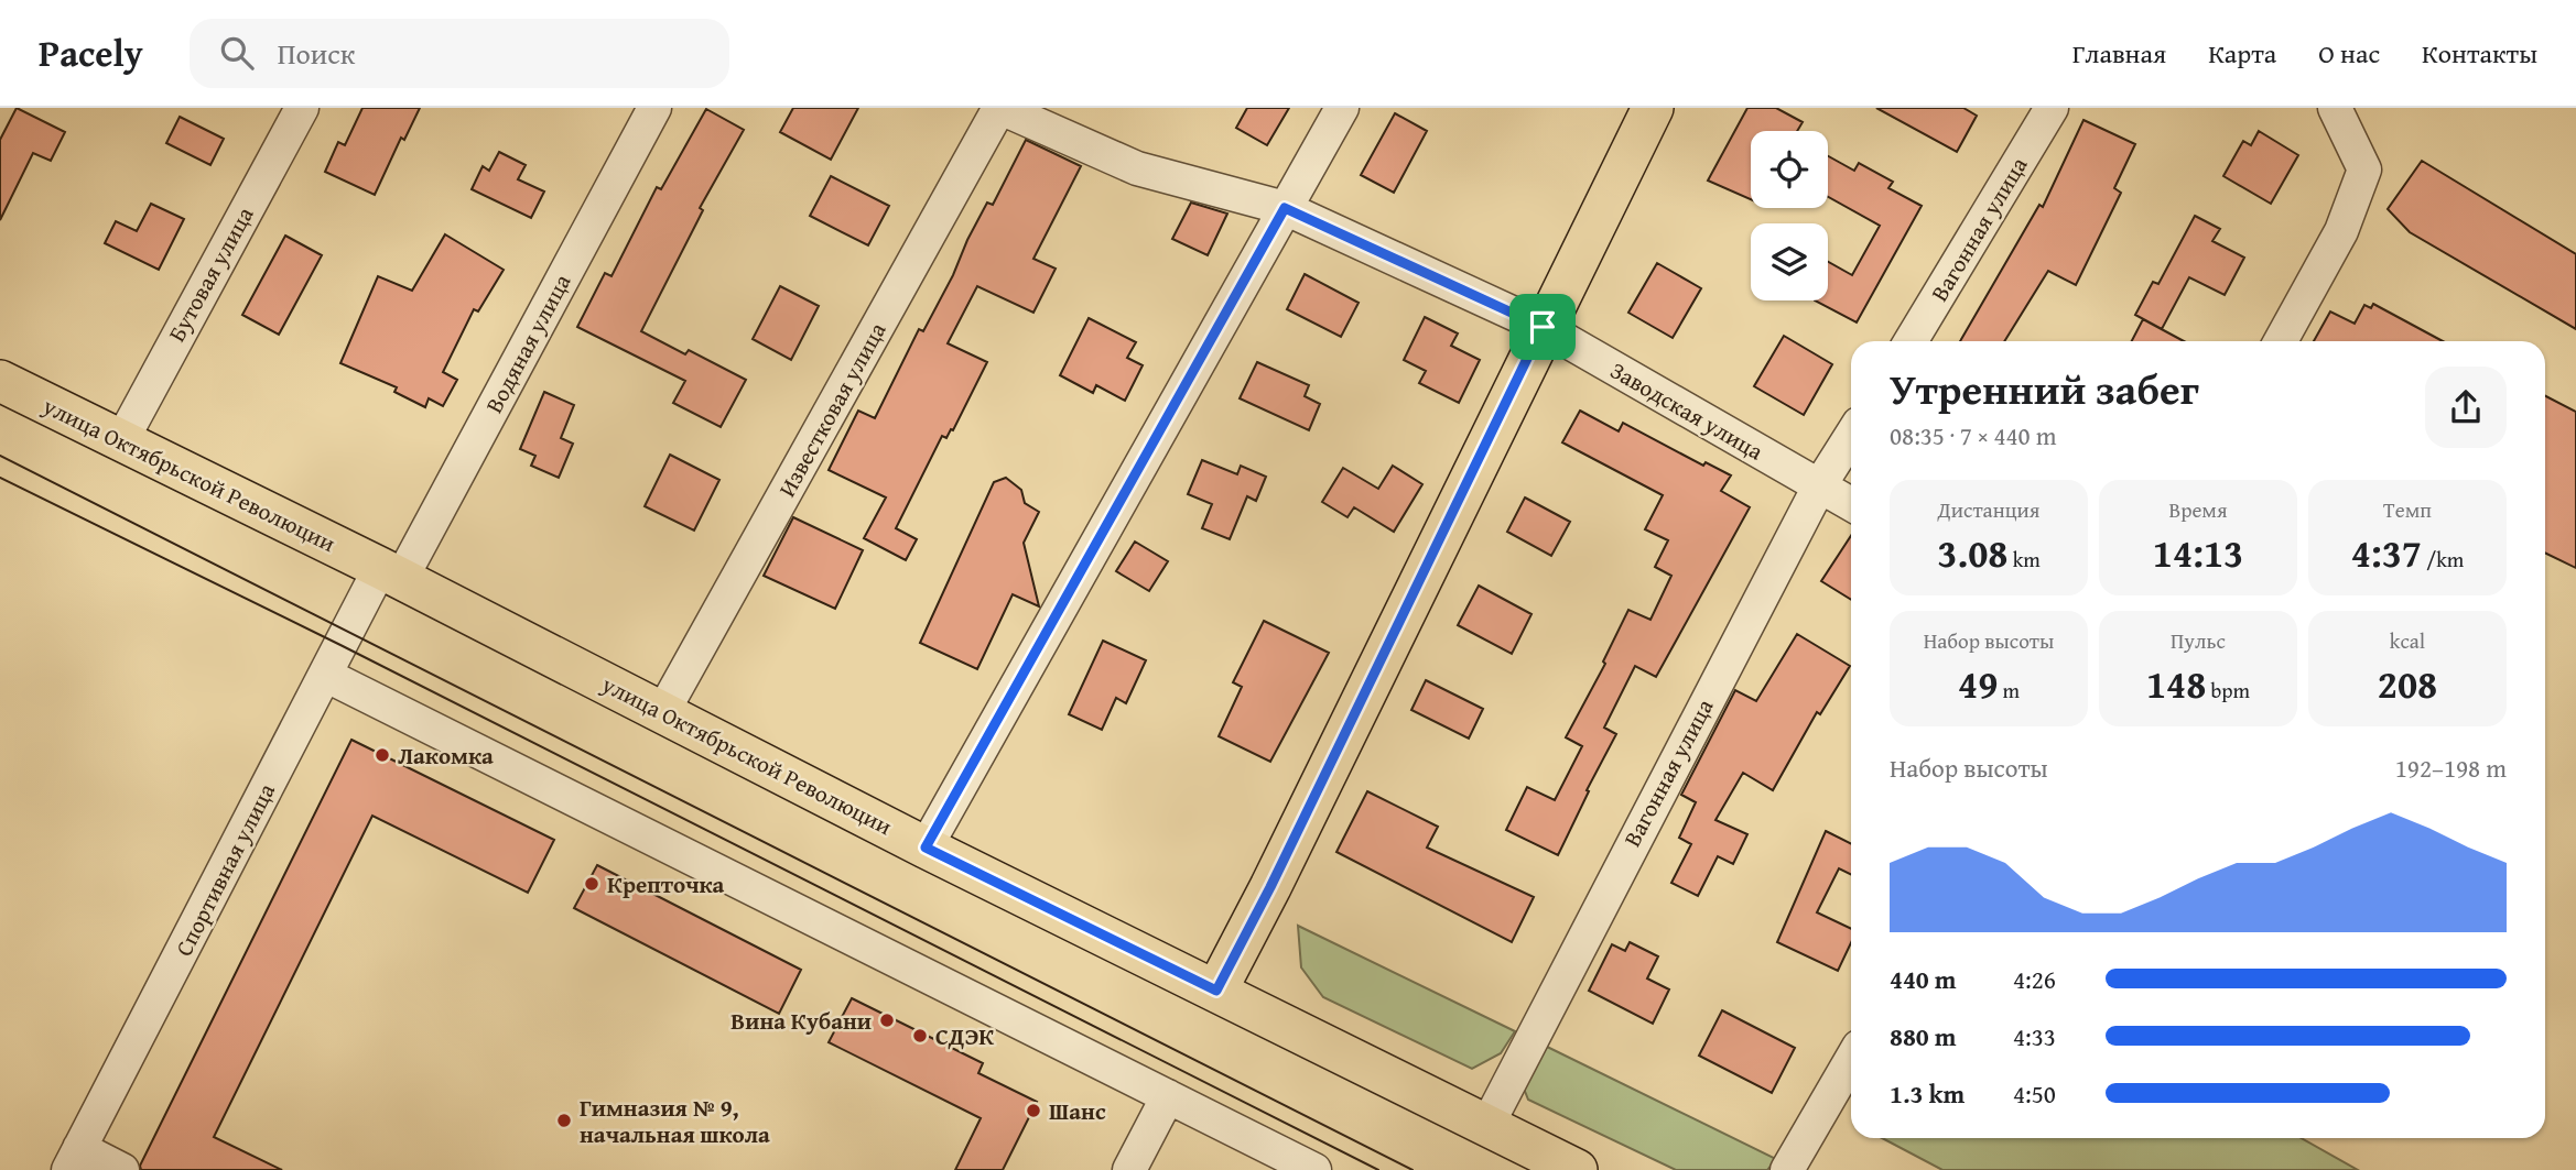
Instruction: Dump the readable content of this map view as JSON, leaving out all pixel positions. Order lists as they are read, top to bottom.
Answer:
{
  "streets": {
    "main road": ["улица Октябрьской Революции"],
    "street": [
      "Вагонная улица",
      "Бутовая улица",
      "Водяная улица",
      "Известковая улица",
      "Заводская улица",
      "Спортивная улица"
    ]
  },
  "crossings": [
    ["Вагонная улица", "Заводская улица"],
    ["Вагонная улица", "улица Октябрьской Революции"],
    ["Бутовая улица", "улица Октябрьской Революции"],
    ["Водяная улица", "улица Октябрьской Революции"],
    ["Водяная улица", "Спортивная улица"],
    ["Известковая улица", "Заводская улица"],
    ["Известковая улица", "улица Октябрьской Революции"],
    ["улица Октябрьской Революции", "Спортивная улица"]
  ],
  "places": [
    "Лакомка",
    "Крепточка",
    "Вина Кубани",
    "СДЭК",
    "Шанс",
    "Гимназия № 9, начальная школа"
  ],
  "page": {
    "header": "Pacely",
    "search": "Поиск",
    "nav": [
      "Главная",
      "Карта",
      "О нас",
      "Контакты"
    ],
    "heading": ["Утренний забег", "08:35 · 7 × 440 m"],
    "stats": [
      ["Дистанция", "3.08 km"],
      ["Время", "14:13"],
      ["Темп", "4:37 /km"],
      ["Набор высоты", "49 m"],
      ["Пульс", "148 bpm"],
      ["kcal", "208"]
    ],
    "chart": ["Набор высоты", "192–198 m"],
    "list": [
      {
        "name": "440 m",
        "note": "4:26"
      },
      {
        "name": "880 m",
        "note": "4:33"
      },
      {
        "name": "1.3 km",
        "note": "4:50"
      }
    ]
  }
}
